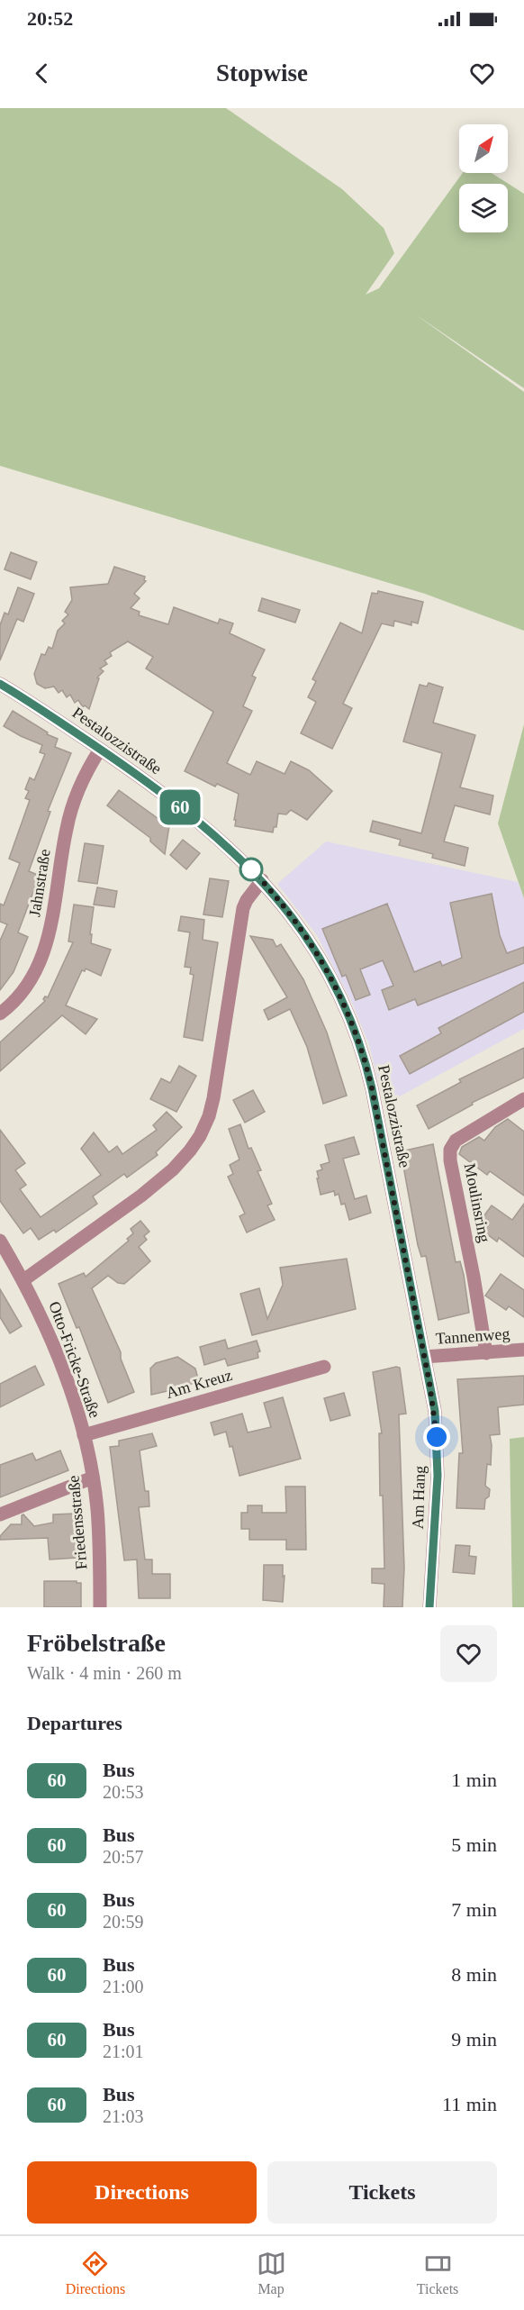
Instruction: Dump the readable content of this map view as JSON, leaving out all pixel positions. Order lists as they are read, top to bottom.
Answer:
{
  "streets": {
    "street": [
      "Pestalozzistraße",
      "Jahnstraße",
      "Moulinsring",
      "Tannenweg",
      "Otto-Fricke-Straße",
      "Am Kreuz",
      "Am Hang",
      "Friedensstraße"
    ]
  },
  "crossings": [
    ["Pestalozzistraße", "Jahnstraße"],
    ["Pestalozzistraße", "Tannenweg"],
    ["Pestalozzistraße", "Am Hang"],
    ["Moulinsring", "Tannenweg"],
    ["Tannenweg", "Am Hang"],
    ["Otto-Fricke-Straße", "Am Kreuz"],
    ["Otto-Fricke-Straße", "Friedensstraße"],
    ["Am Kreuz", "Friedensstraße"]
  ],
  "lines": ["bus line 60"],
  "north": "top right",
  "page": {
    "status": "20:52",
    "header": "Stopwise",
    "on_map": "60",
    "heading": [
      ["Fröbelstraße", "Walk · 4 min · 260 m"],
      "Departures"
    ],
    "list": [
      {
        "mark": "60",
        "name": "Bus",
        "note": "20:53",
        "value": "1 min"
      },
      {
        "mark": "60",
        "name": "Bus",
        "note": "20:57",
        "value": "5 min"
      },
      {
        "mark": "60",
        "name": "Bus",
        "note": "20:59",
        "value": "7 min"
      },
      {
        "mark": "60",
        "name": "Bus",
        "note": "21:00",
        "value": "8 min"
      },
      {
        "mark": "60",
        "name": "Bus",
        "note": "21:01",
        "value": "9 min"
      },
      {
        "mark": "60",
        "name": "Bus",
        "note": "21:03",
        "value": "11 min"
      }
    ],
    "buttons": ["Directions", "Tickets"],
    "tabs": ["Directions", "Map", "Tickets"]
  }
}
